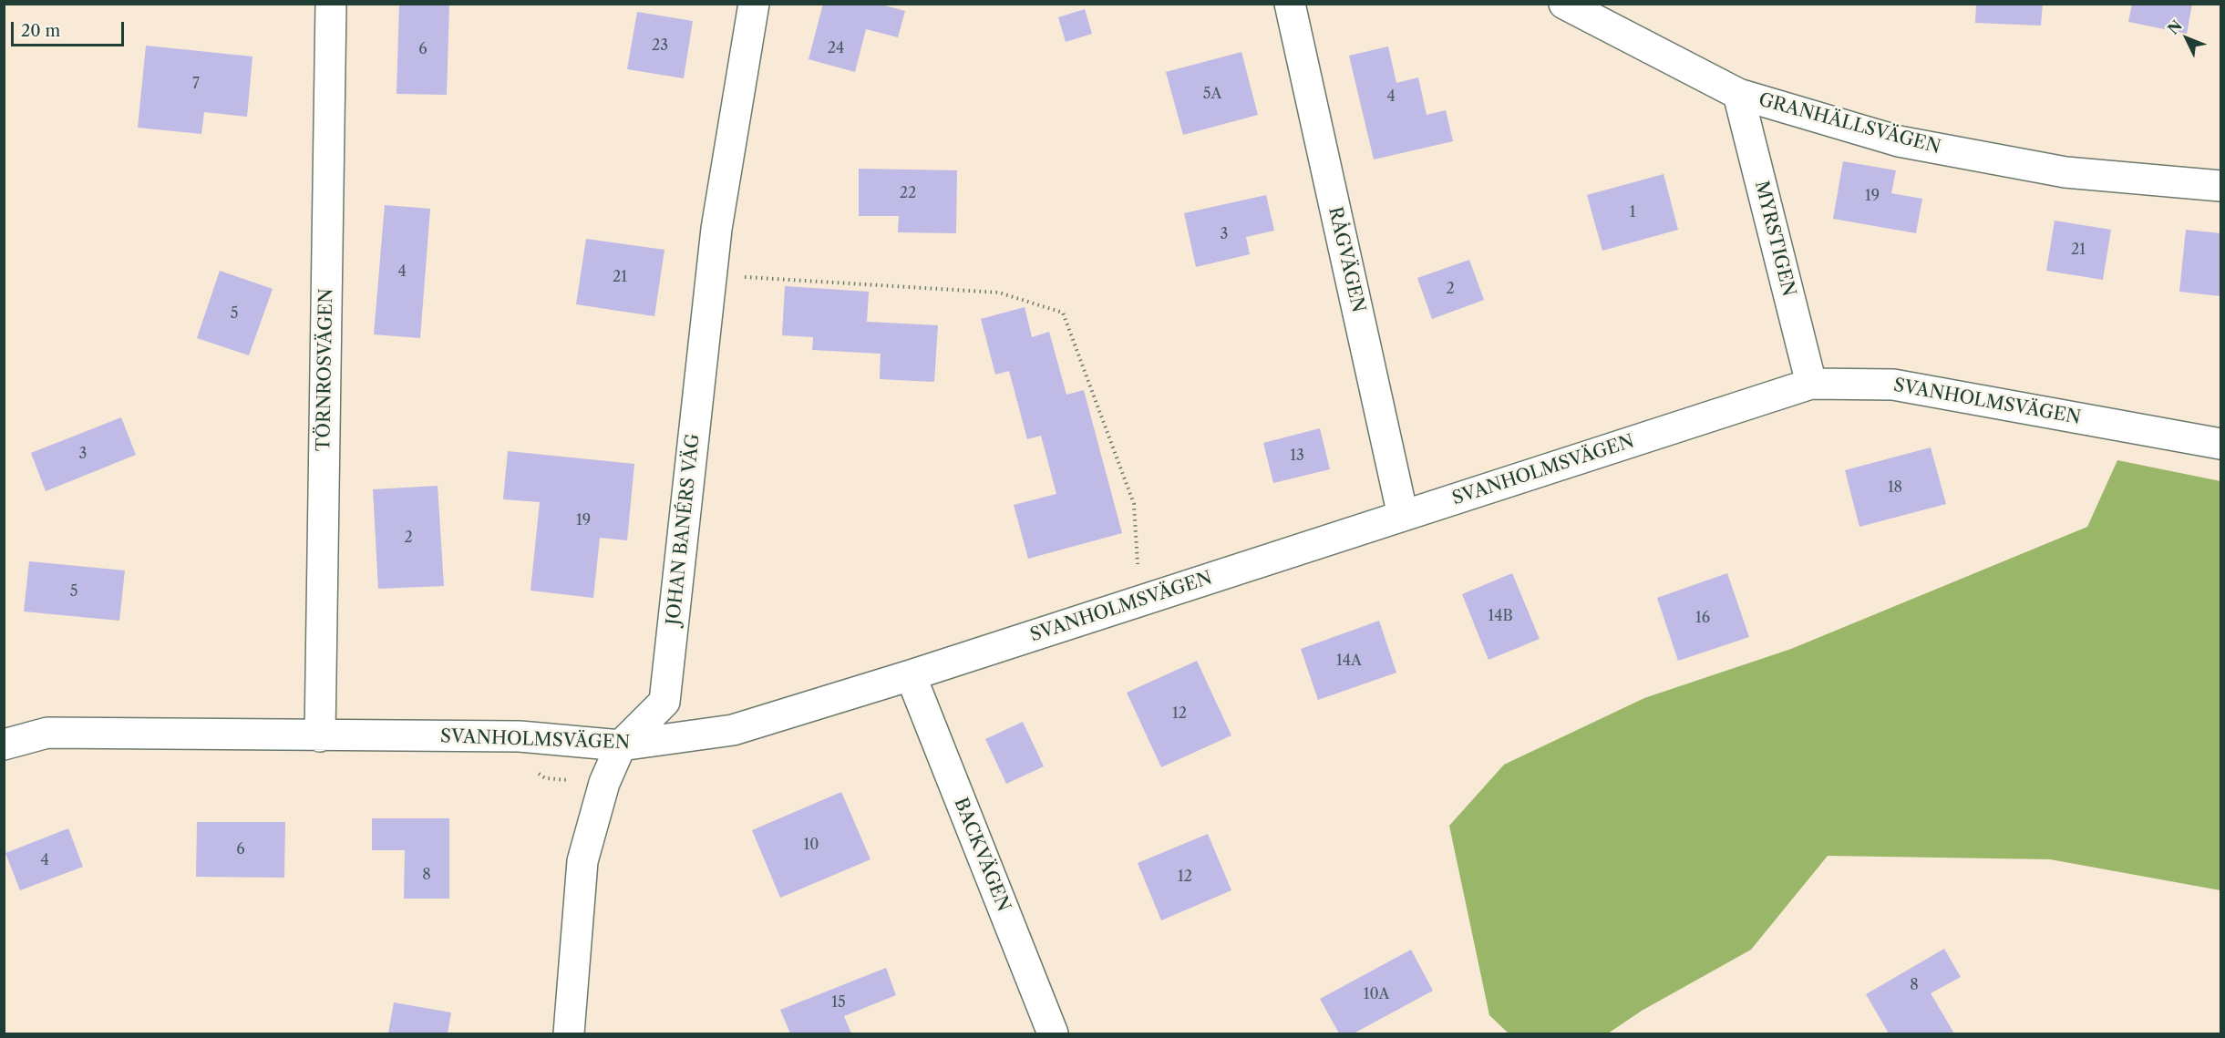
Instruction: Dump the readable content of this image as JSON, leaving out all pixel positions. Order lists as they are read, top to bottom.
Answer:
{
  "streets": {
    "street": [
      "GRANHÄLLSVÄGEN",
      "MYRSTIGEN",
      "RÅGVÄGEN",
      "TÖRNROSVÄGEN",
      "SVANHOLMSVÄGEN",
      "JOHAN BANÉRS VÄG",
      "BACKVÄGEN"
    ]
  },
  "crossings": [
    ["GRANHÄLLSVÄGEN", "MYRSTIGEN"],
    ["MYRSTIGEN", "SVANHOLMSVÄGEN"],
    ["RÅGVÄGEN", "SVANHOLMSVÄGEN"],
    ["TÖRNROSVÄGEN", "SVANHOLMSVÄGEN"],
    ["SVANHOLMSVÄGEN", "JOHAN BANÉRS VÄG"],
    ["SVANHOLMSVÄGEN", "BACKVÄGEN"]
  ],
  "house_numbers": [
    "23",
    "24",
    "6",
    "7",
    "5A",
    "4",
    "22",
    "19",
    "1",
    "3",
    "21",
    "4",
    "21",
    "2",
    "5",
    "3",
    "13",
    "18",
    "19",
    "2",
    "5",
    "14B",
    "16",
    "14A",
    "12",
    "10",
    "6",
    "4",
    "8",
    "12",
    "8",
    "10A",
    "15"
  ],
  "scale_bar": "20 m",
  "north": "top left"
}
